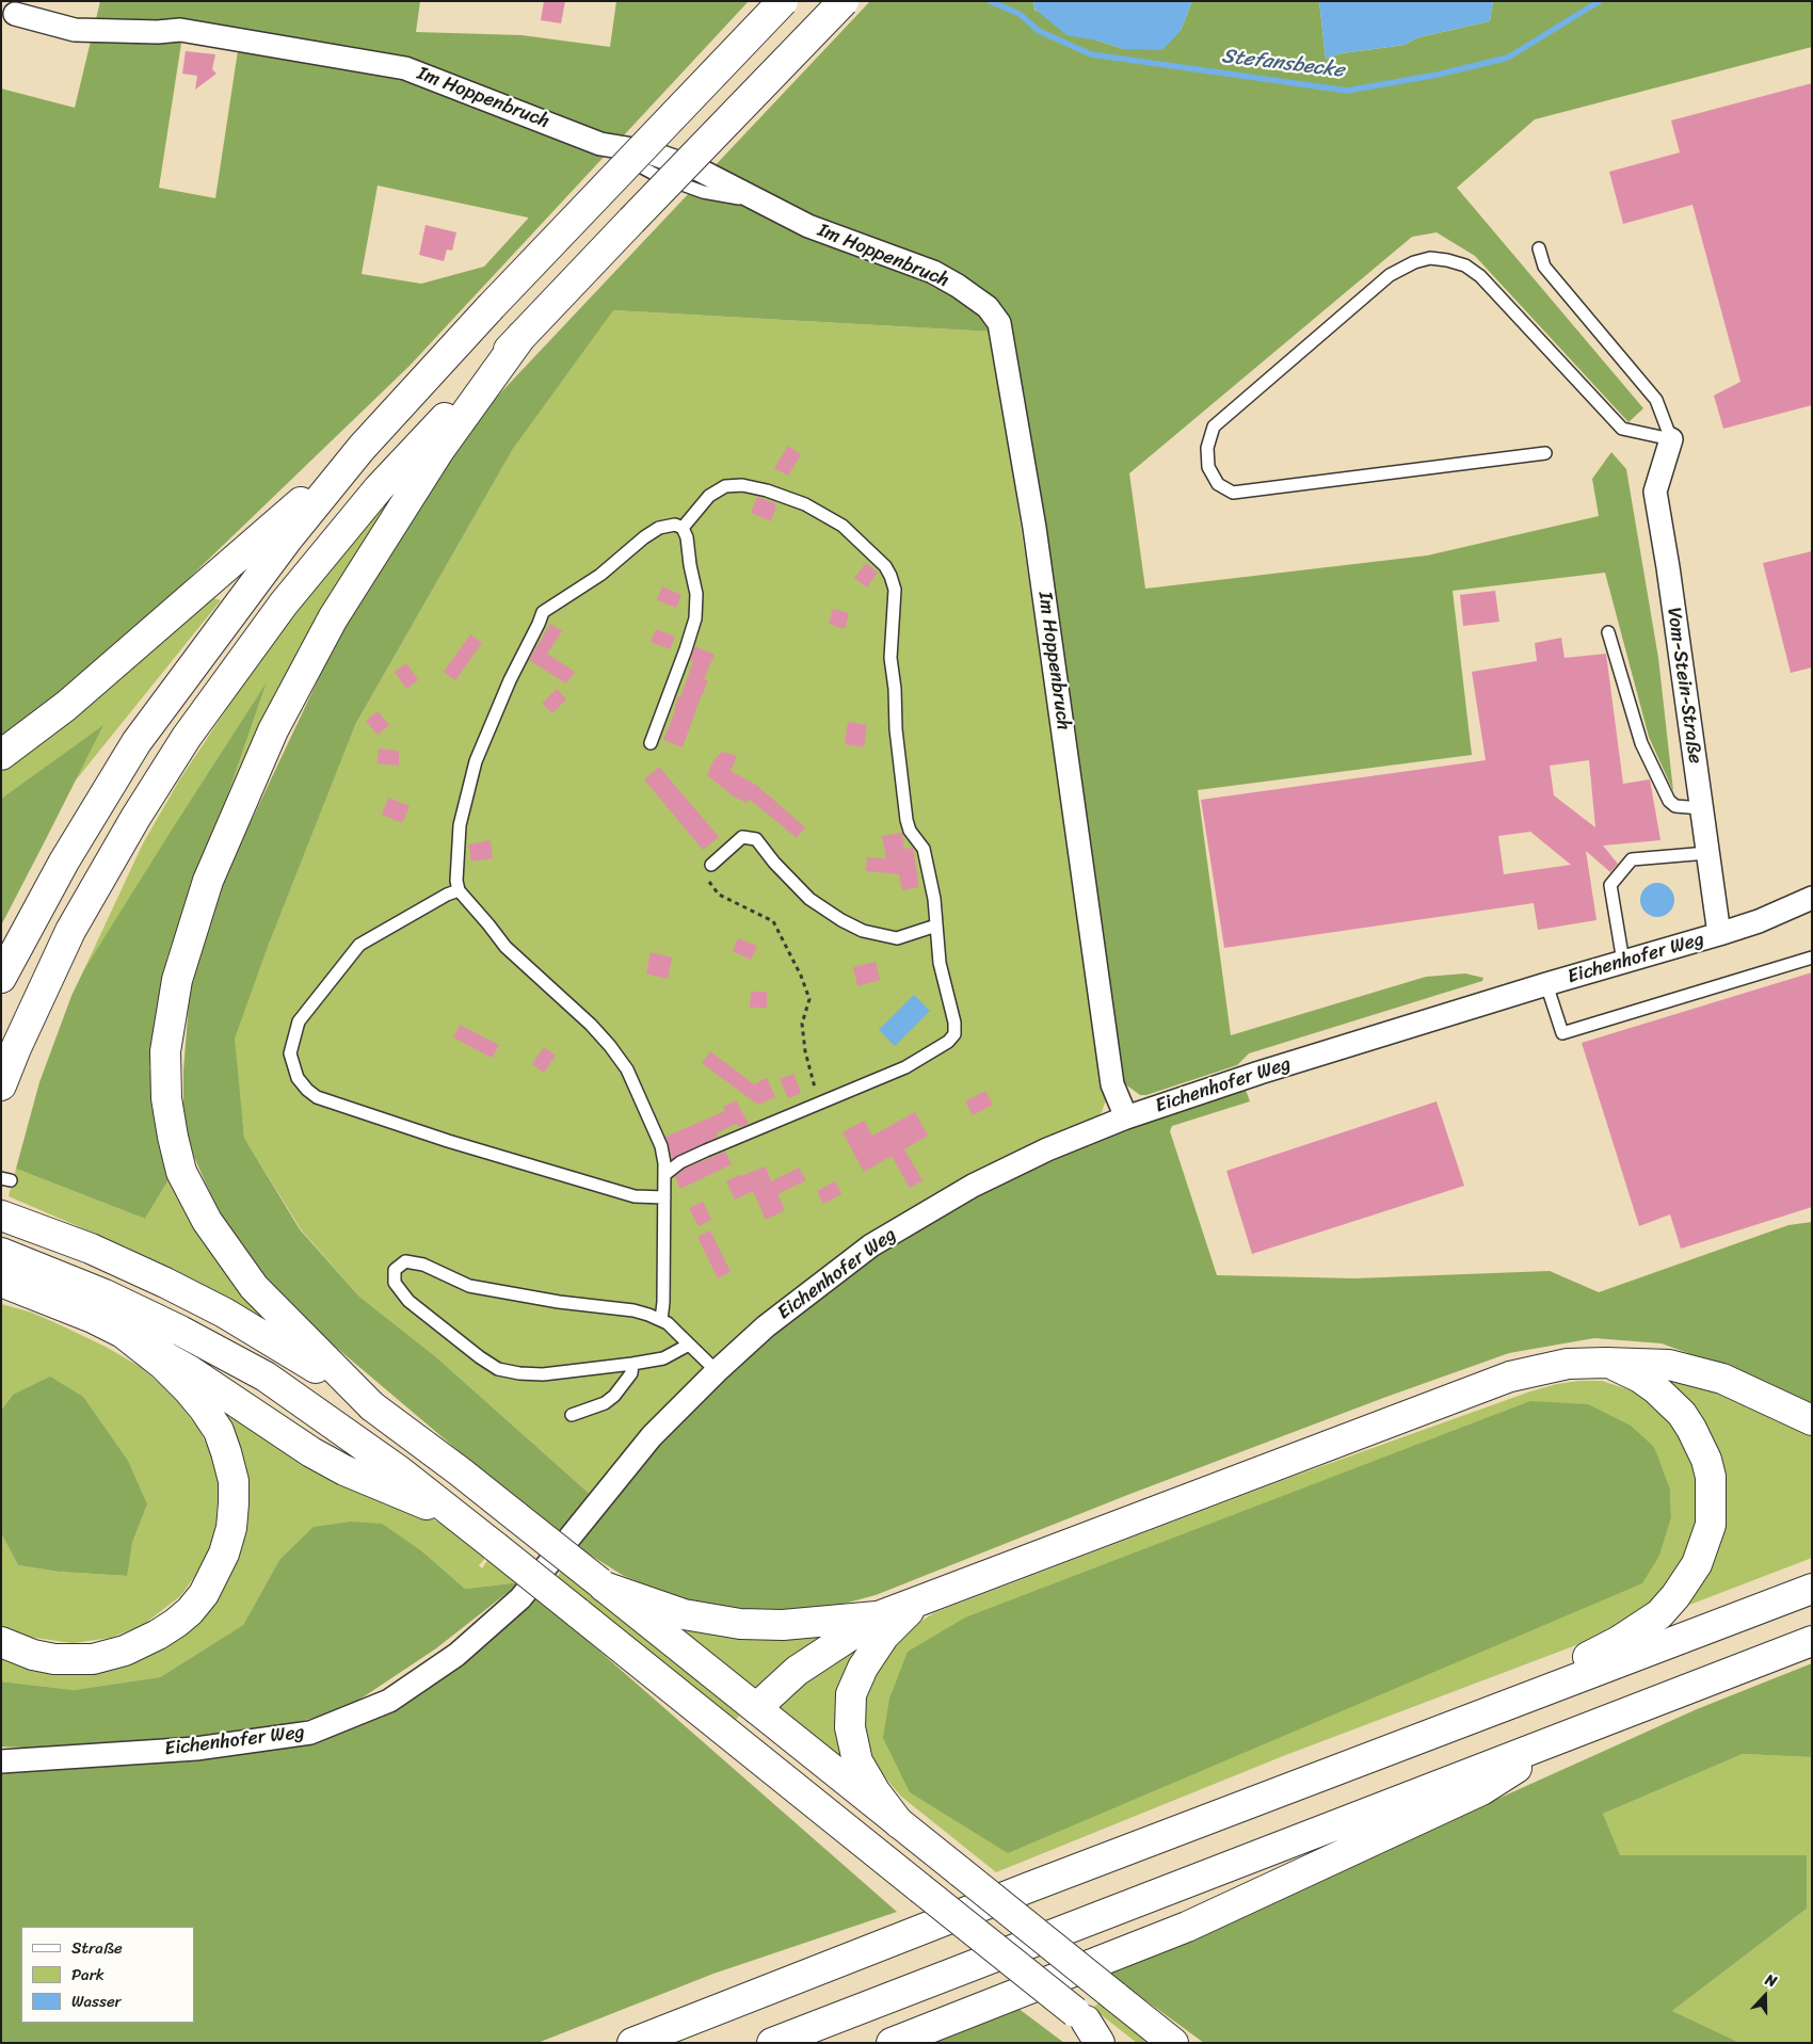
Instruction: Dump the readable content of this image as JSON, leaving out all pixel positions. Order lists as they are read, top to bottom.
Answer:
{
  "streets": {
    "street": ["Im Hoppenbruch", "Vom-Stein-Straße", "Eichenhofer Weg"]
  },
  "crossings": [
    ["Im Hoppenbruch", "Eichenhofer Weg"],
    ["Vom-Stein-Straße", "Eichenhofer Weg"]
  ],
  "water": ["Stefansbecke"],
  "legend": ["Straße", "Park", "Wasser"],
  "north": "top"
}
